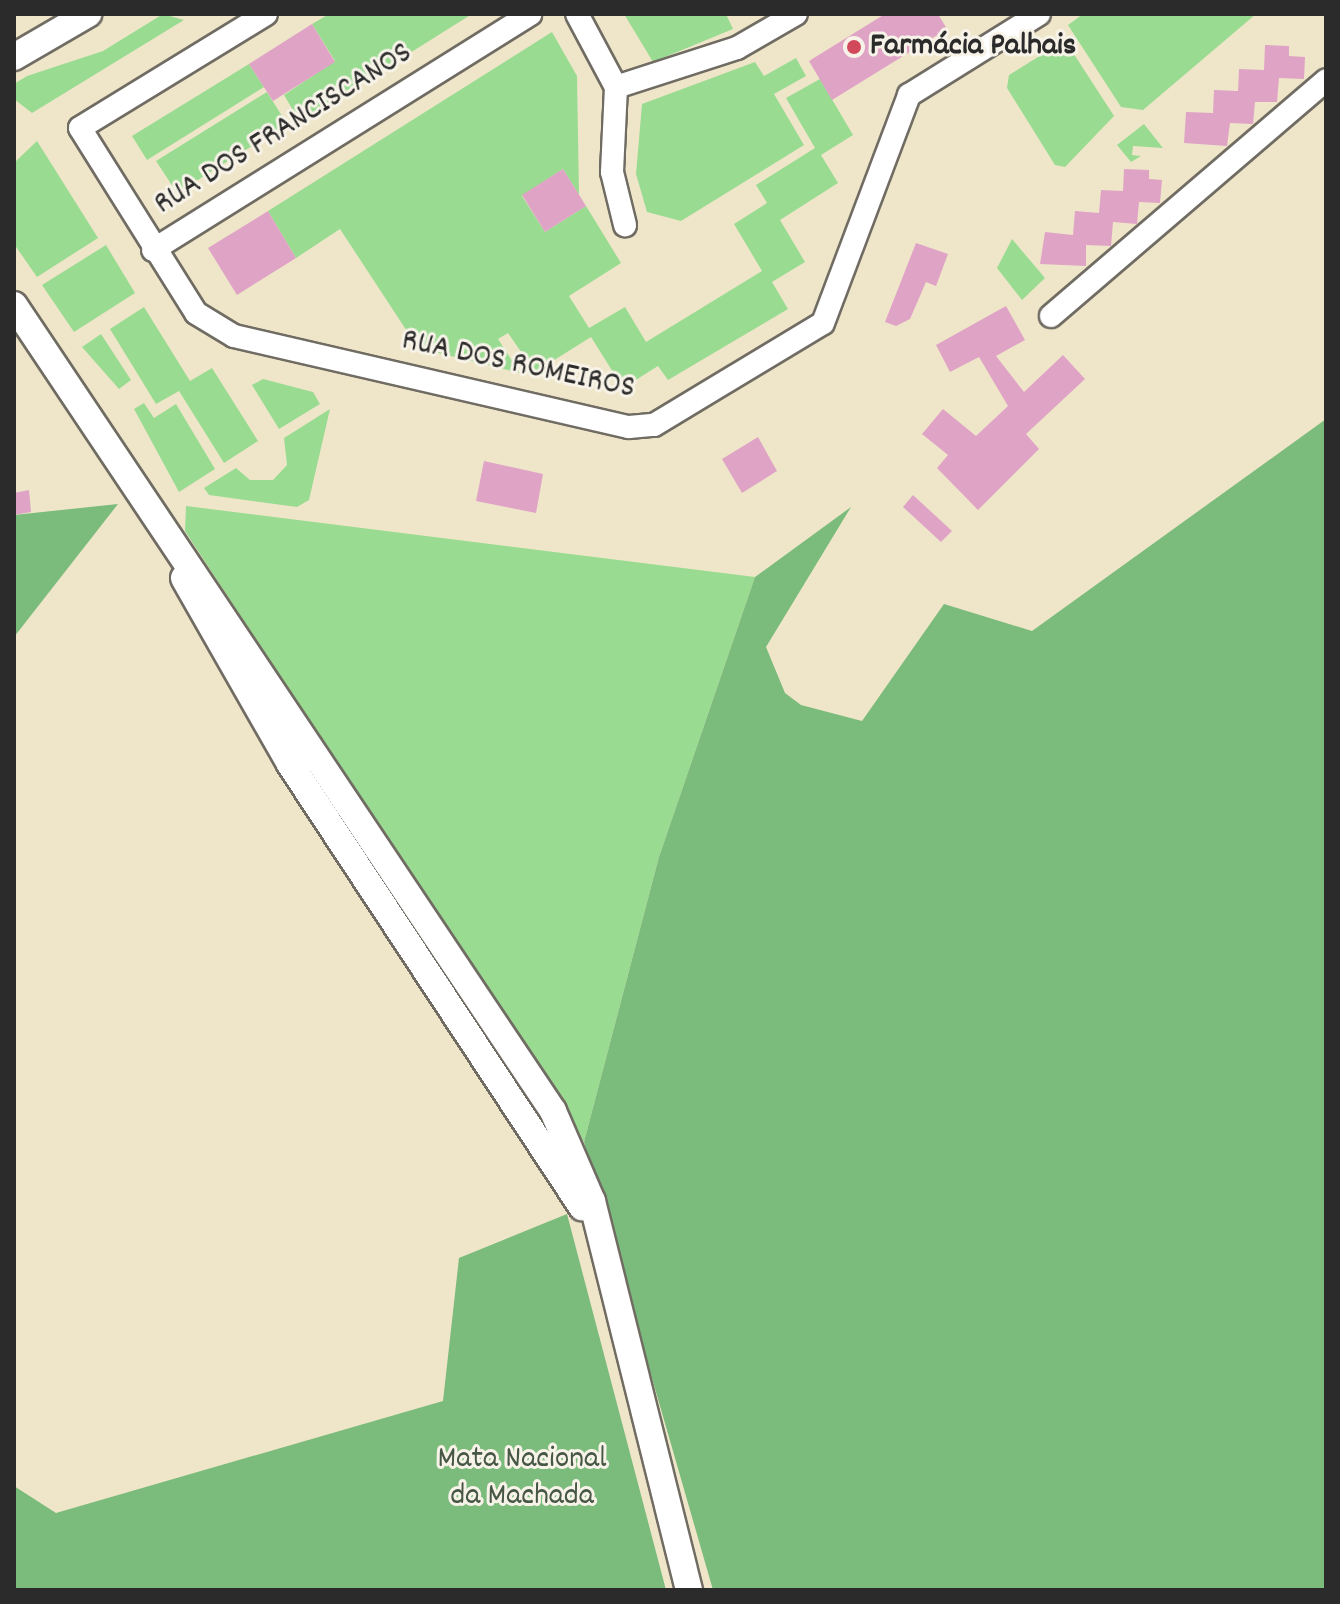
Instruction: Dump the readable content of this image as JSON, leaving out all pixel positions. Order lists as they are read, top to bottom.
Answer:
{
  "streets": {
    "street": ["RUA DOS FRANCISCANOS", "RUA DOS ROMEIROS"]
  },
  "crossings": [
    ["RUA DOS FRANCISCANOS", "RUA DOS ROMEIROS"]
  ],
  "parks": ["Mata Nacional da Machada"],
  "places": ["Farmácia Palhais"]
}
